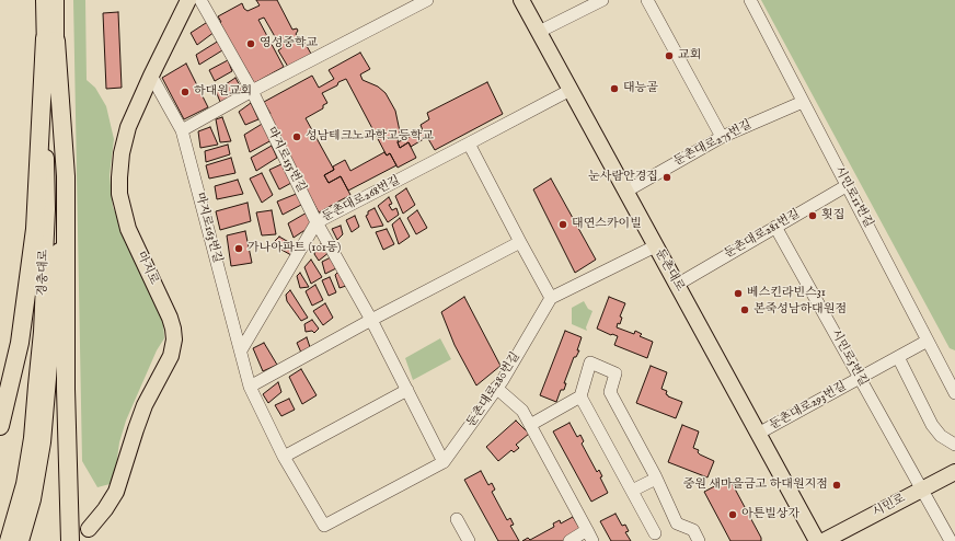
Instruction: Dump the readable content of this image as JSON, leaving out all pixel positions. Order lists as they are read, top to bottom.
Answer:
{
  "streets": {
    "main road": [
      "마지로",
      "둔촌대로",
      "경충대로",
      "시민로"
    ],
    "street": [
      "둔촌대로275번길",
      "마지로155번길",
      "시민로11번길",
      "둔촌대로268번길",
      "마지로163번길",
      "둔촌대로281번길",
      "시민로5번길",
      "둔촌대로280번길",
      "둔촌대로293번길"
    ]
  },
  "crossings": [
    ["둔촌대로275번길", "시민로11번길"],
    ["둔촌대로275번길", "둔촌대로"],
    ["마지로155번길", "둔촌대로268번길"],
    ["마지로155번길", "둔촌대로280번길"],
    ["시민로11번길", "둔촌대로281번길"],
    ["시민로11번길", "둔촌대로293번길"],
    ["둔촌대로268번길", "마지로163번길"],
    ["둔촌대로268번길", "둔촌대로"],
    ["마지로163번길", "마지로"],
    ["마지로163번길", "둔촌대로280번길"],
    ["둔촌대로281번길", "둔촌대로"],
    ["둔촌대로281번길", "시민로5번길"],
    ["둔촌대로", "둔촌대로293번길"],
    ["시민로5번길", "둔촌대로293번길"],
    ["시민로5번길", "시민로"]
  ],
  "places": [
    "영성중학교",
    "교회",
    "태능골",
    "하대원교회",
    "성남테크노과학고등학교",
    "눈사람안경집",
    "횟집",
    "태연스카이빌",
    "가나아파트 (101동)",
    "베스킨라빈스31",
    "본죽성남하대원점",
    "중원 새마을금고 하대원지점",
    "아튼빌상가"
  ]
}
